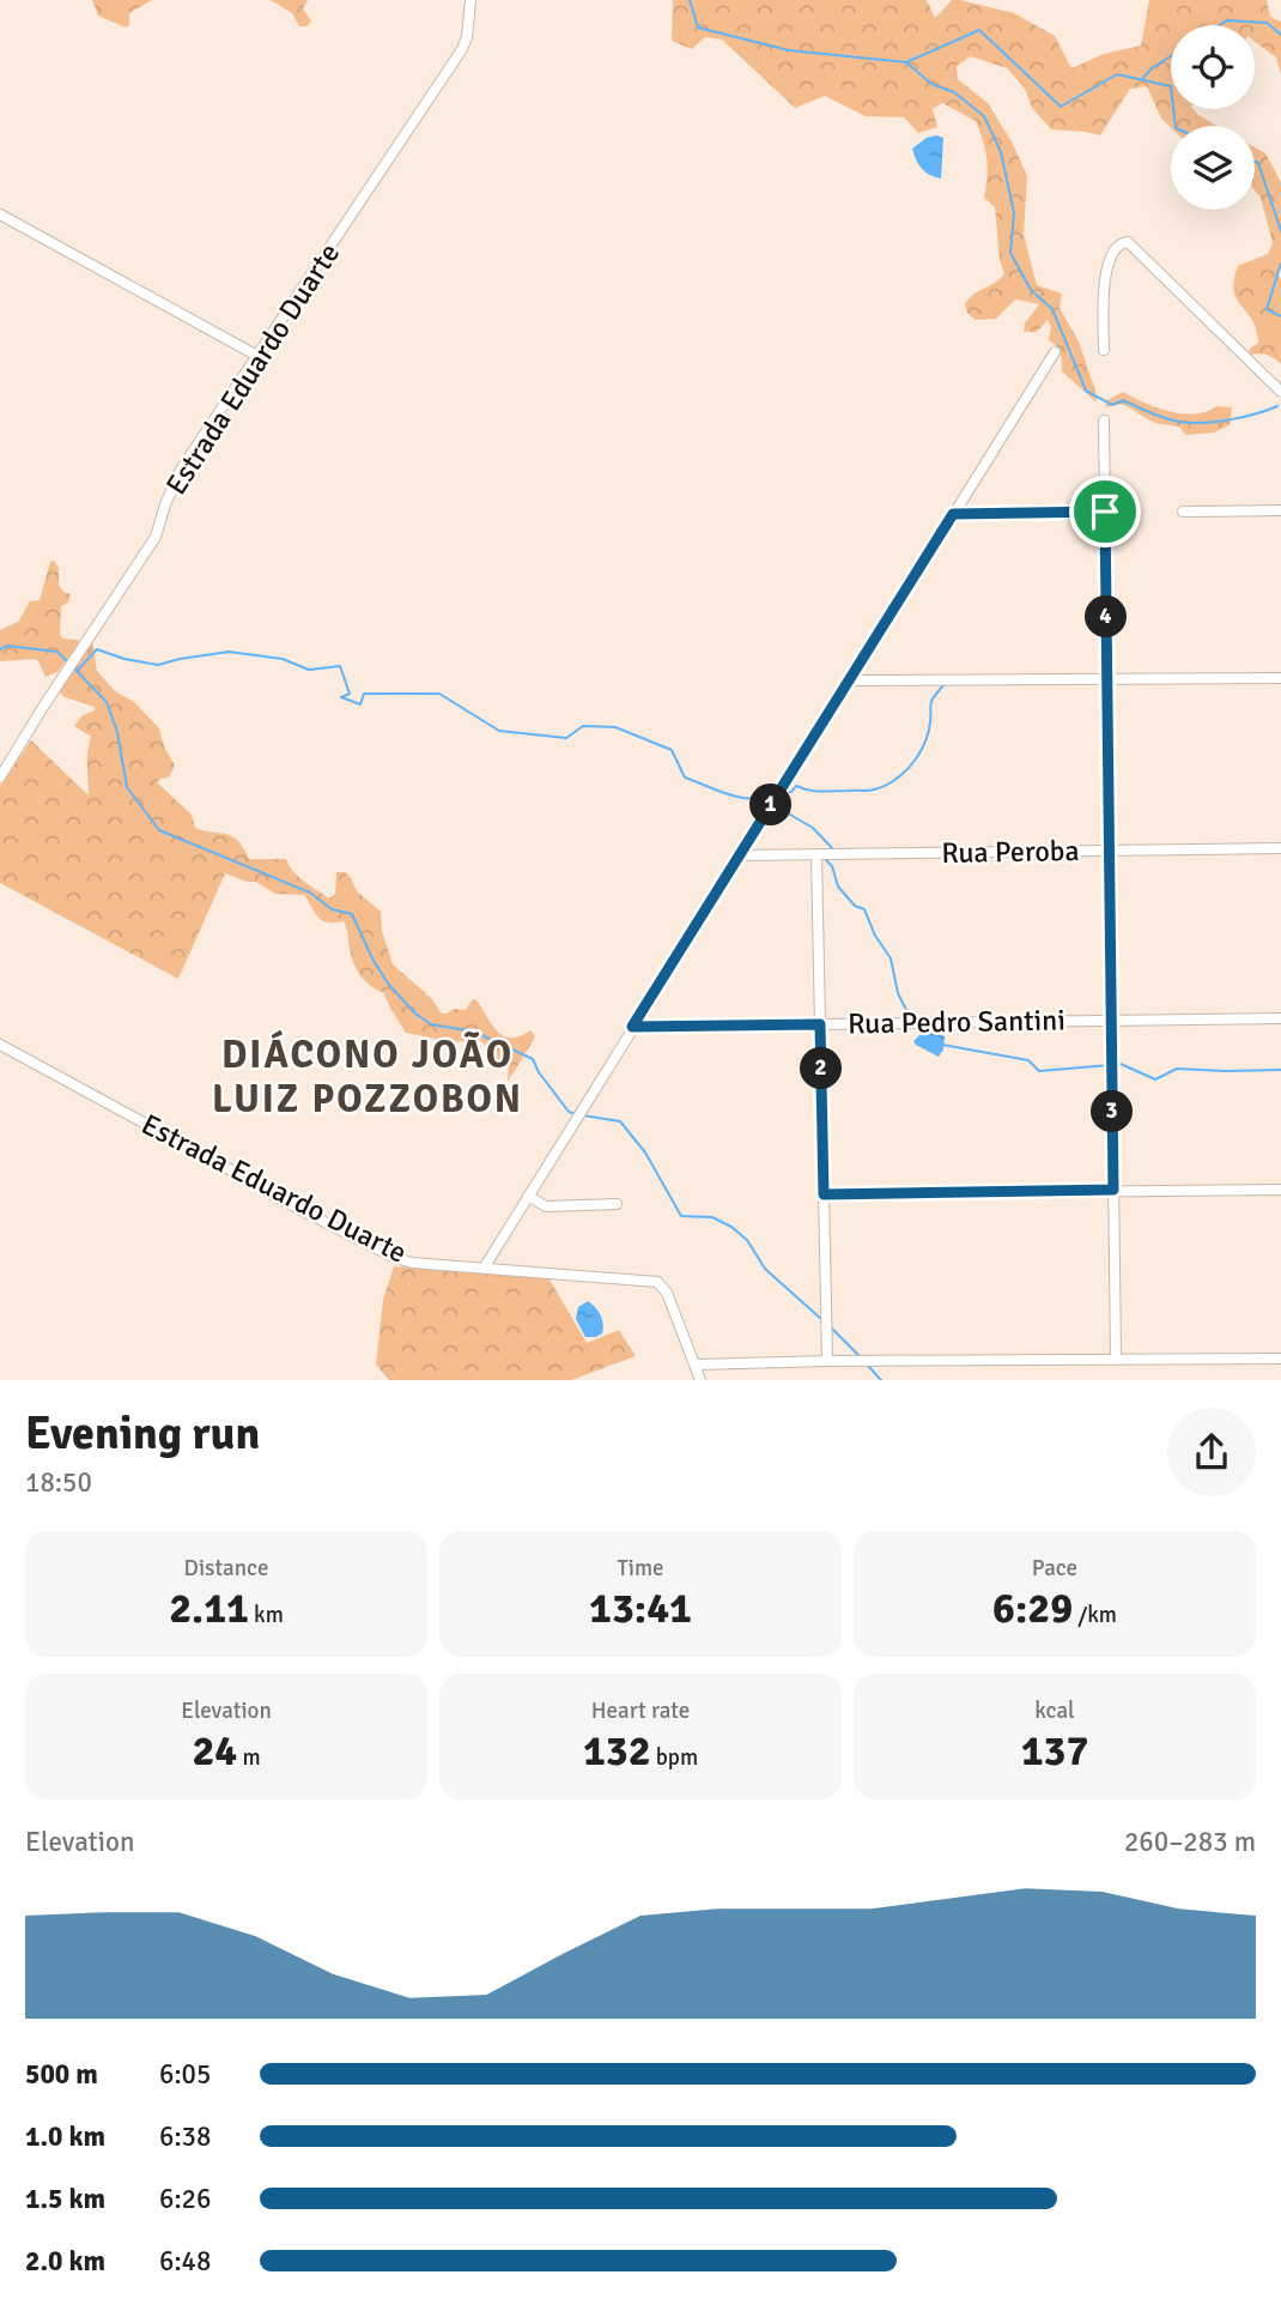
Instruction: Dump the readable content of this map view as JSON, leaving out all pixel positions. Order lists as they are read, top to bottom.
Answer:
{
  "streets": {
    "street": ["Estrada Eduardo Duarte", "Rua Peroba", "Rua Pedro Santini"]
  },
  "districts": ["DIÁCONO JOÃO LUIZ POZZOBON"],
  "page": {
    "pins": [
      "4",
      "1",
      "2",
      "3"
    ],
    "heading": ["Evening run", "18:50"],
    "stats": [
      ["Distance", "2.11 km"],
      ["Time", "13:41"],
      ["Pace", "6:29 /km"],
      ["Elevation", "24 m"],
      ["Heart rate", "132 bpm"],
      ["kcal", "137"]
    ],
    "chart": ["Elevation", "260–283 m"],
    "list": [
      {
        "name": "500 m",
        "note": "6:05"
      },
      {
        "name": "1.0 km",
        "note": "6:38"
      },
      {
        "name": "1.5 km",
        "note": "6:26"
      },
      {
        "name": "2.0 km",
        "note": "6:48"
      }
    ]
  }
}
